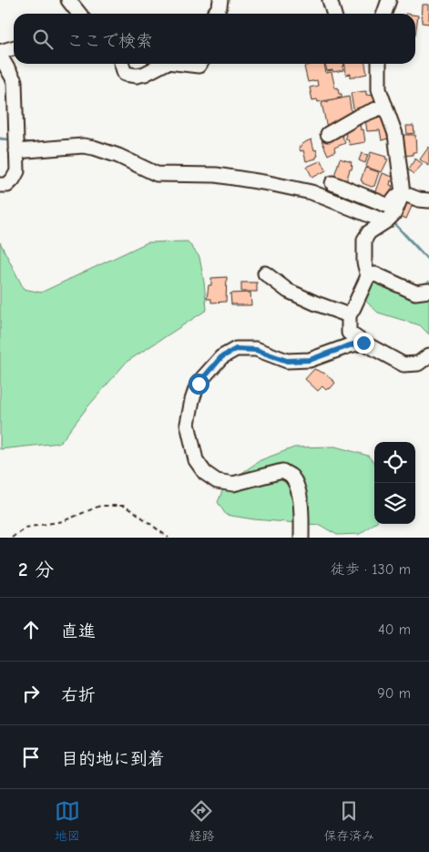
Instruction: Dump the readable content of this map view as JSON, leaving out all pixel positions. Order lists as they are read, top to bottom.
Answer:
{
  "page": {
    "search": "ここで検索",
    "heading": ["2 分", "徒歩 · 130 m"],
    "list": [
      ["直進", "40 m"],
      ["右折", "90 m"],
      "目的地に到着"
    ],
    "nav": ["地図", "経路", "保存済み"]
  }
}
